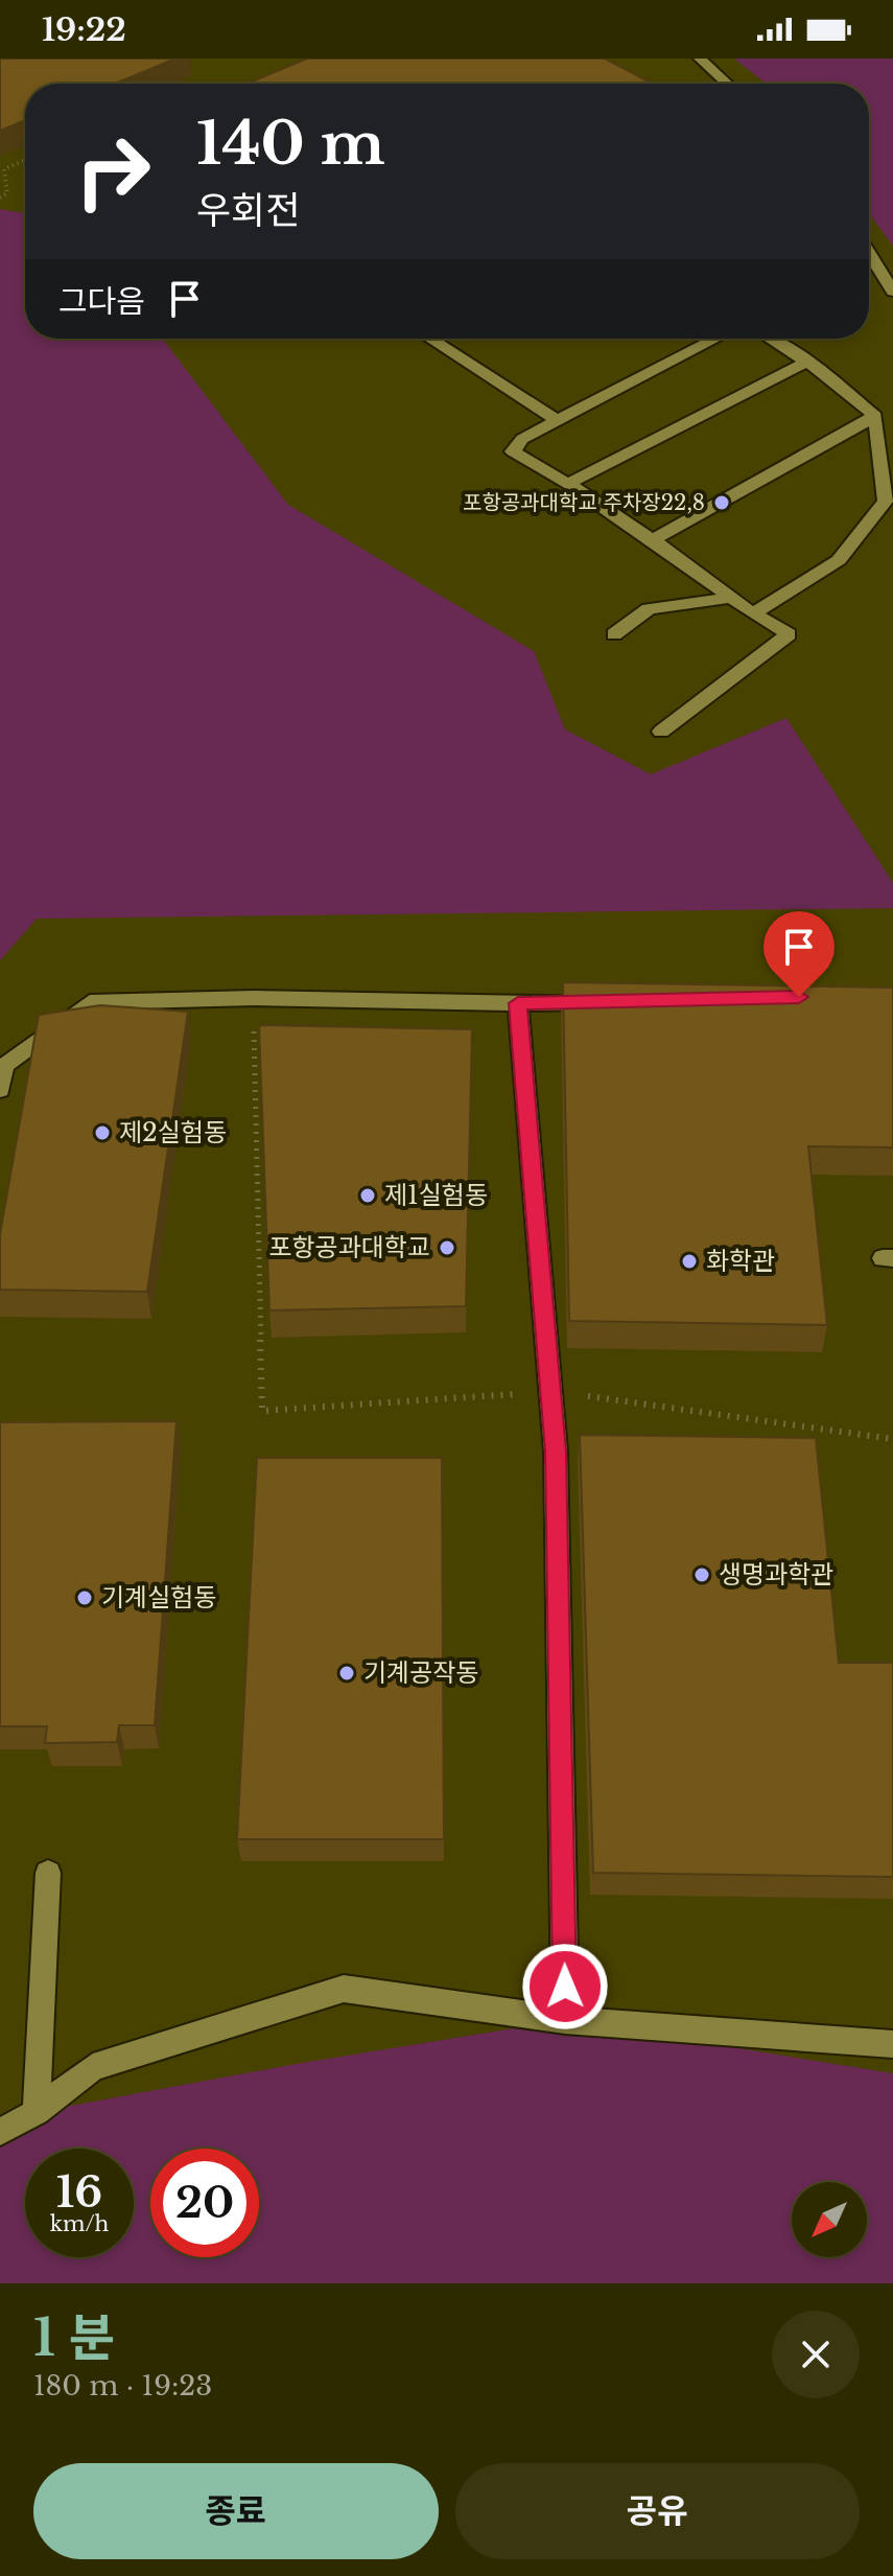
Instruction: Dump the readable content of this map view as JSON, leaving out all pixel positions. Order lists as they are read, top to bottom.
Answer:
{
  "places": [
    "포항공과대학교 주차장22,8",
    "제2실험동",
    "제1실험동",
    "포항공과대학교",
    "화학관",
    "생명과학관",
    "기계실험동",
    "기계공작동"
  ],
  "north": "bottom left",
  "page": {
    "status": "19:22",
    "turn": ["140 m", "우회전"],
    "then": "그다음",
    "speed": "16 km/h",
    "limit": "20",
    "heading": ["1 분", "180 m · 19:23"],
    "buttons": ["종료", "공유"]
  }
}
